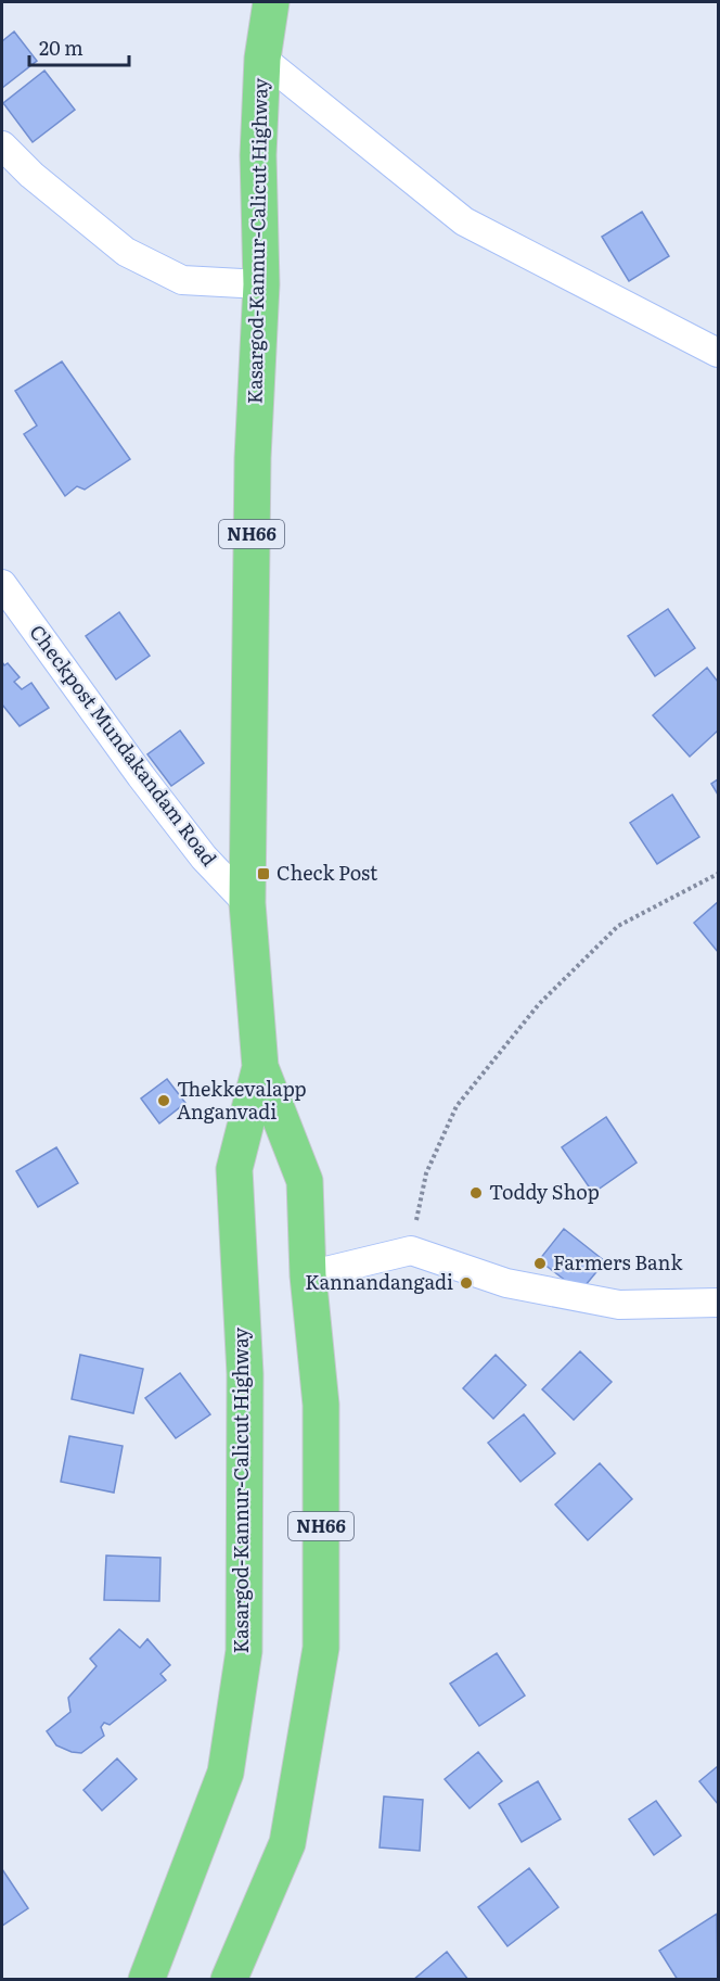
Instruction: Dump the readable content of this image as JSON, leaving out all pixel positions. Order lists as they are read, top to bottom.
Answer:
{
  "streets": {
    "highway": ["Kasargod-Kannur-Calicut Highway", "NH66"],
    "street": ["Checkpost Mundakandam Road"]
  },
  "crossings": [
    ["Kasargod-Kannur-Calicut Highway", "Checkpost Mundakandam Road"]
  ],
  "places": {
    "transit": ["Check Post"],
    "other": [
      "Thekkevalapp Anganvadi",
      "Toddy Shop",
      "Farmers Bank",
      "Kannandangadi"
    ]
  },
  "scale_bar": "20 m"
}
